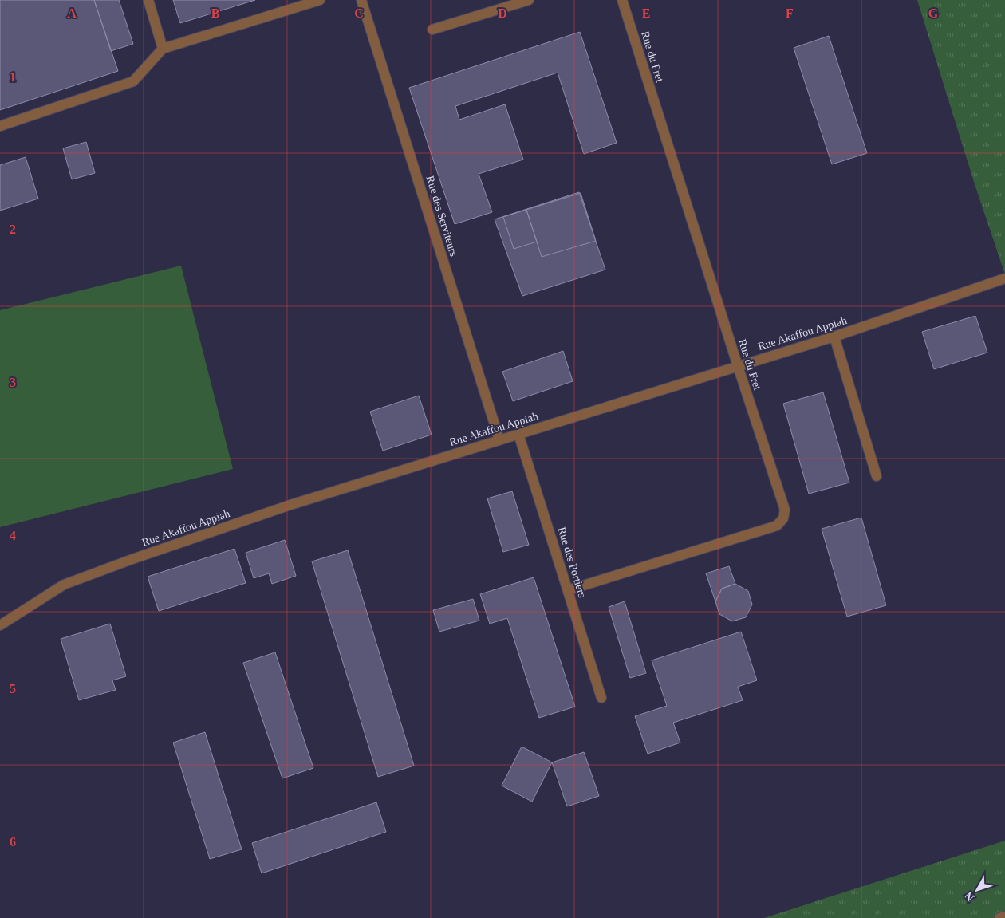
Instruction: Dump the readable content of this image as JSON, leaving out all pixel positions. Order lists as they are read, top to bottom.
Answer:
{
  "streets": {
    "lane": [
      "Rue du Fret",
      "Rue des Serviteurs",
      "Rue Akaffou Appiah",
      "Rue des Portiers"
    ]
  },
  "crossings": [
    ["Rue du Fret", "Rue Akaffou Appiah"],
    ["Rue du Fret", "Rue des Portiers"],
    ["Rue des Serviteurs", "Rue Akaffou Appiah"],
    ["Rue Akaffou Appiah", "Rue des Portiers"]
  ],
  "north": "bottom left",
  "grid": {
    "columns": [
      "A",
      "B",
      "C",
      "D",
      "E",
      "F",
      "G"
    ],
    "rows": [
      "1",
      "2",
      "3",
      "4",
      "5",
      "6"
    ]
  }
}
